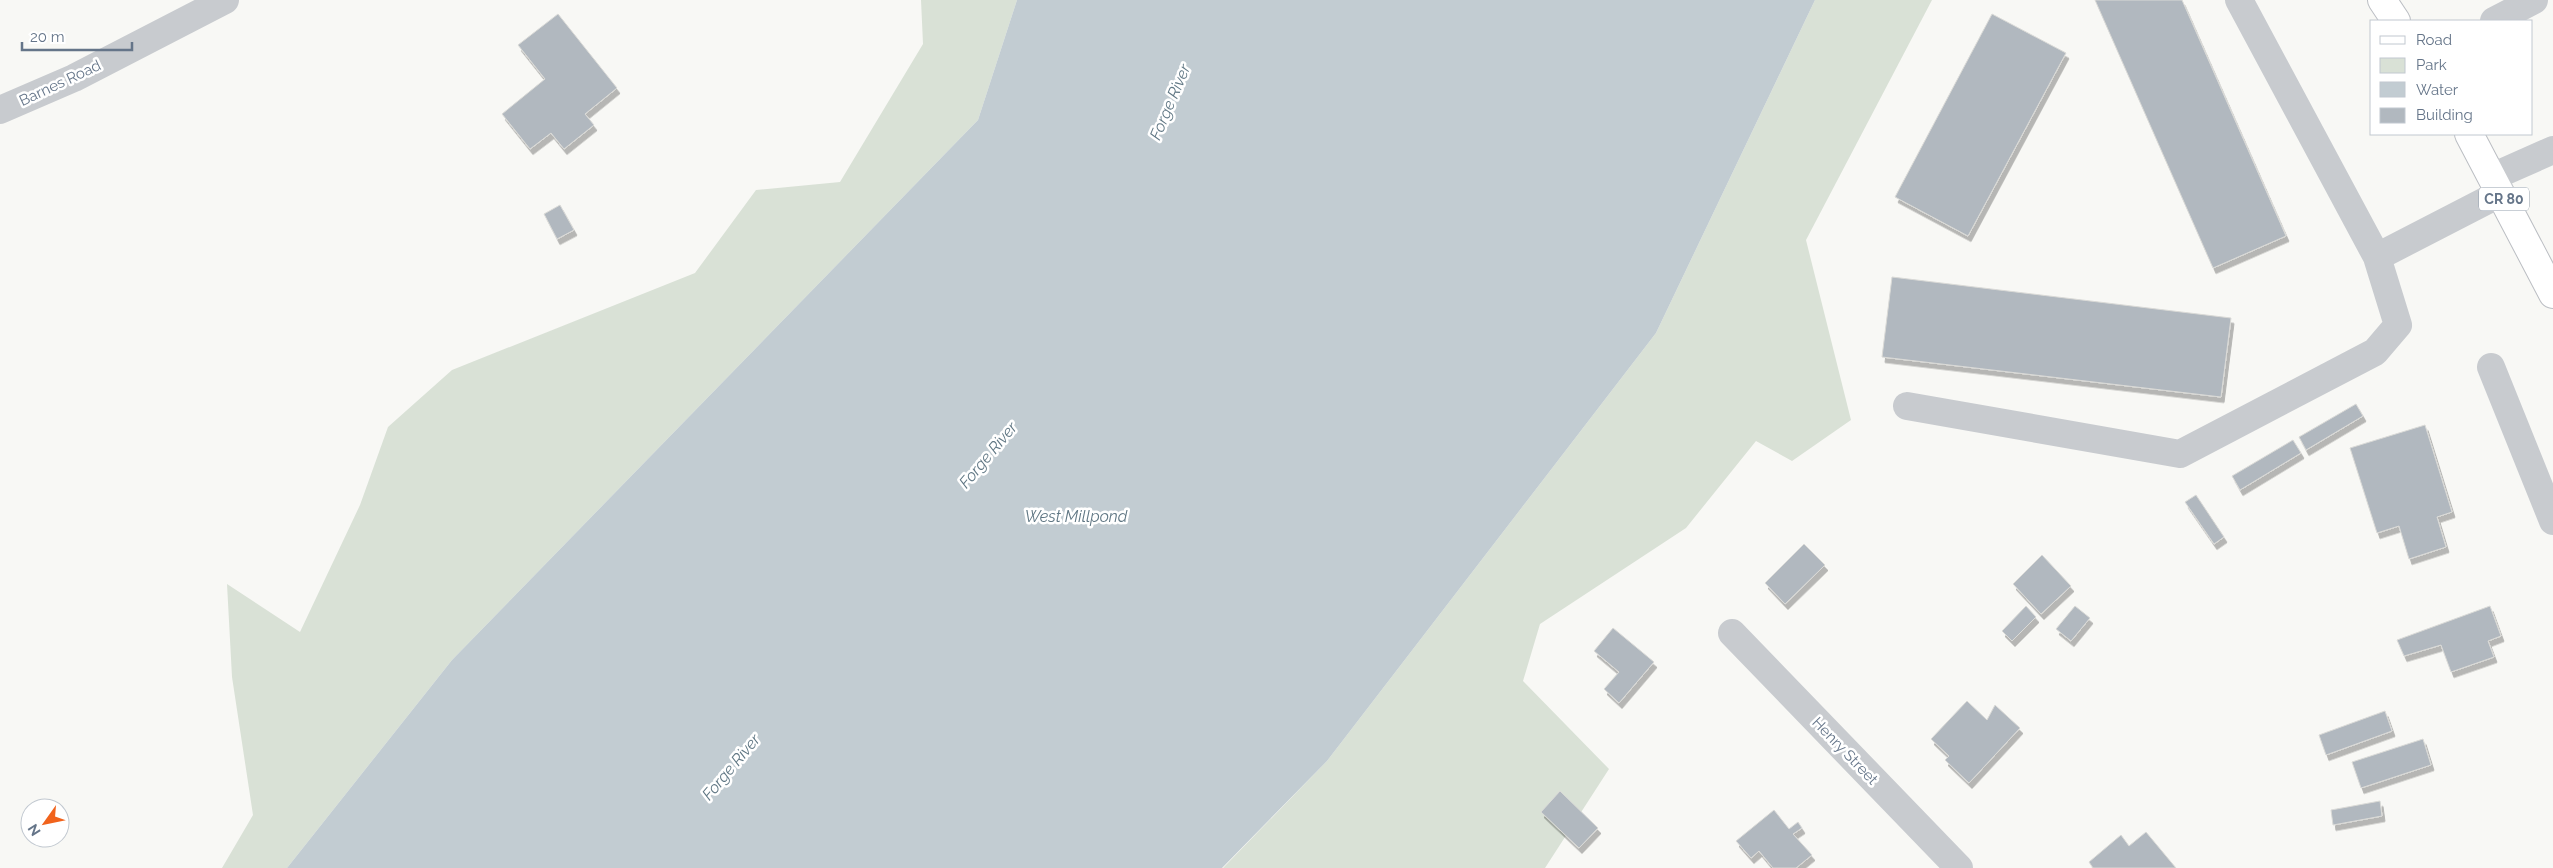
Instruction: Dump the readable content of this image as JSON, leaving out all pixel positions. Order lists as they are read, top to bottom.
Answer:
{
  "streets": {
    "main road": ["CR 80"],
    "street": ["Barnes Road", "Henry Street"]
  },
  "water": ["Forge River", "West Millpond"],
  "legend": [
    "Road",
    "Park",
    "Water",
    "Building"
  ],
  "scale_bar": "20 m",
  "north": "bottom left"
}
